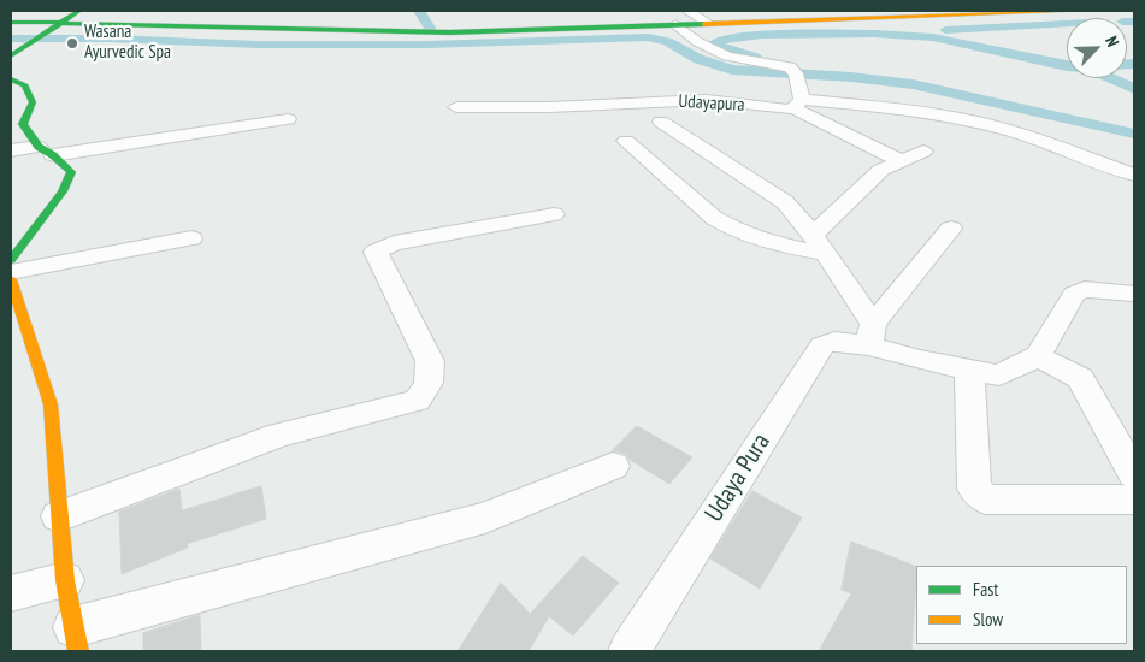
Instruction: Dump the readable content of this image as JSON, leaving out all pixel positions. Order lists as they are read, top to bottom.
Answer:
{
  "streets": {
    "street": ["Udayapura", "Udaya Pura"]
  },
  "places": ["Wasana Ayurvedic Spa"],
  "legend": ["Fast", "Slow"],
  "north": "top right"
}
